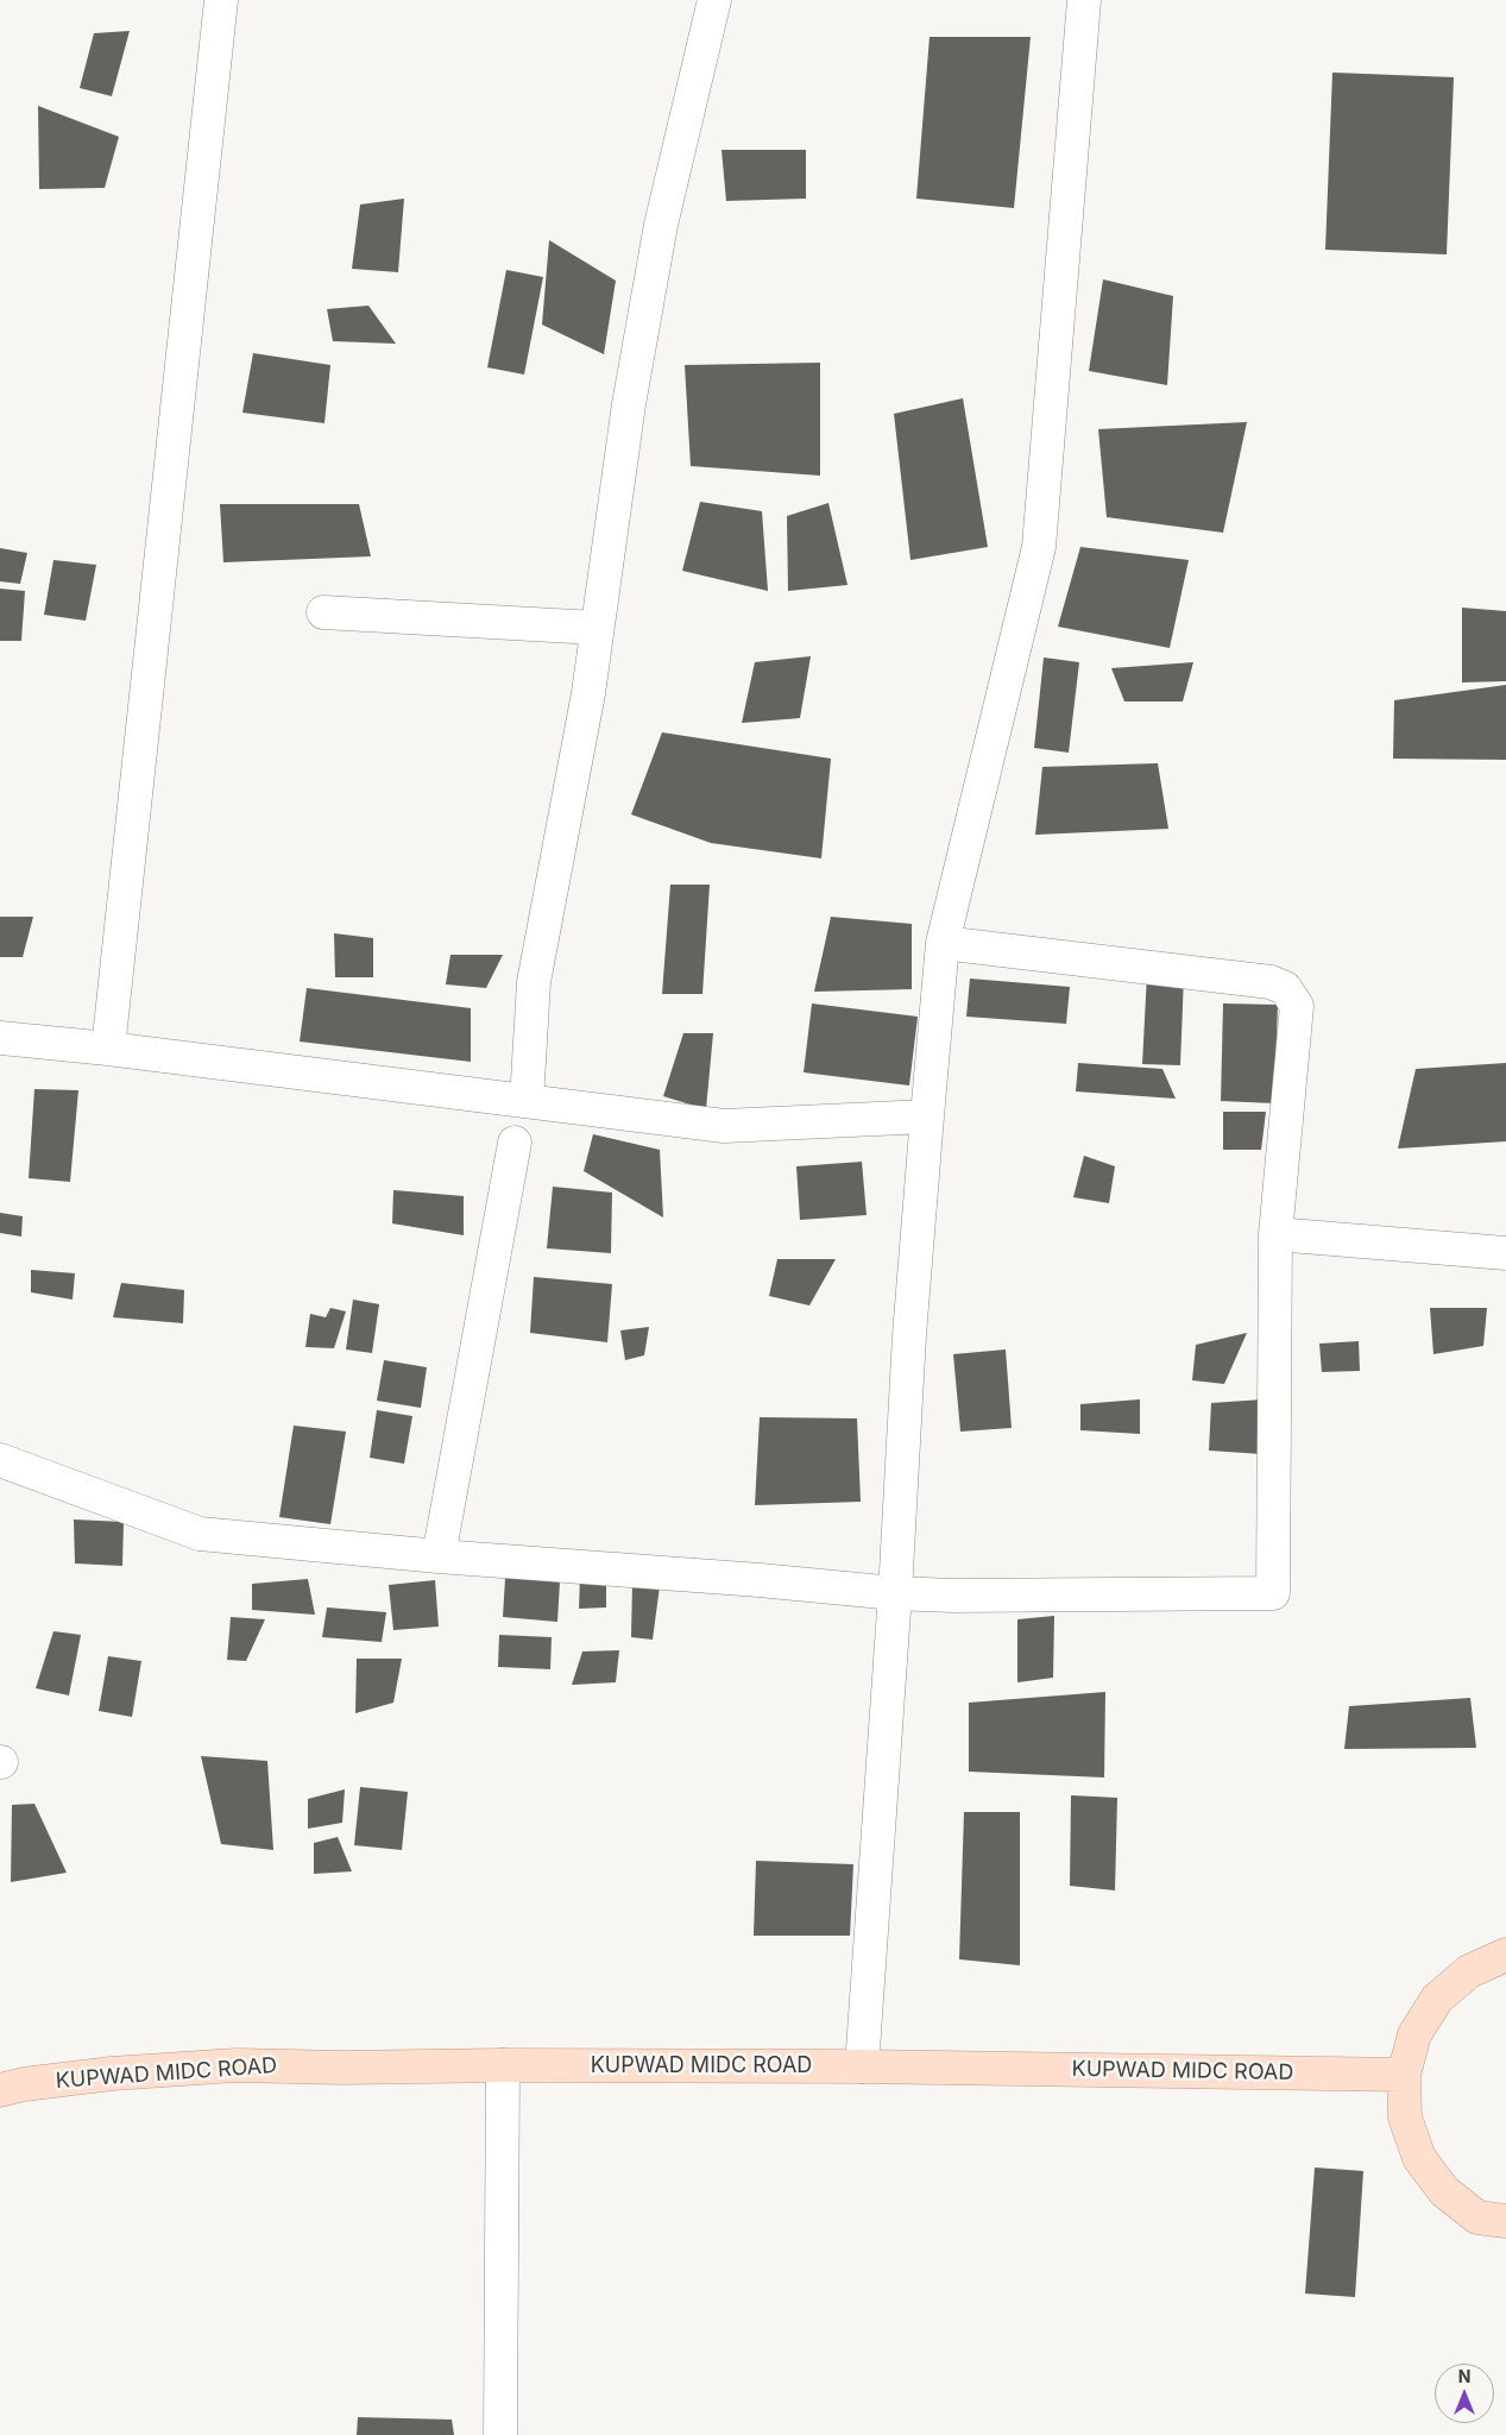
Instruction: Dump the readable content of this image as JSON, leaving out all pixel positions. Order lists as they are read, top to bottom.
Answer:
{
  "streets": {
    "main road": ["KUPWAD MIDC ROAD"]
  },
  "north": "top"
}
